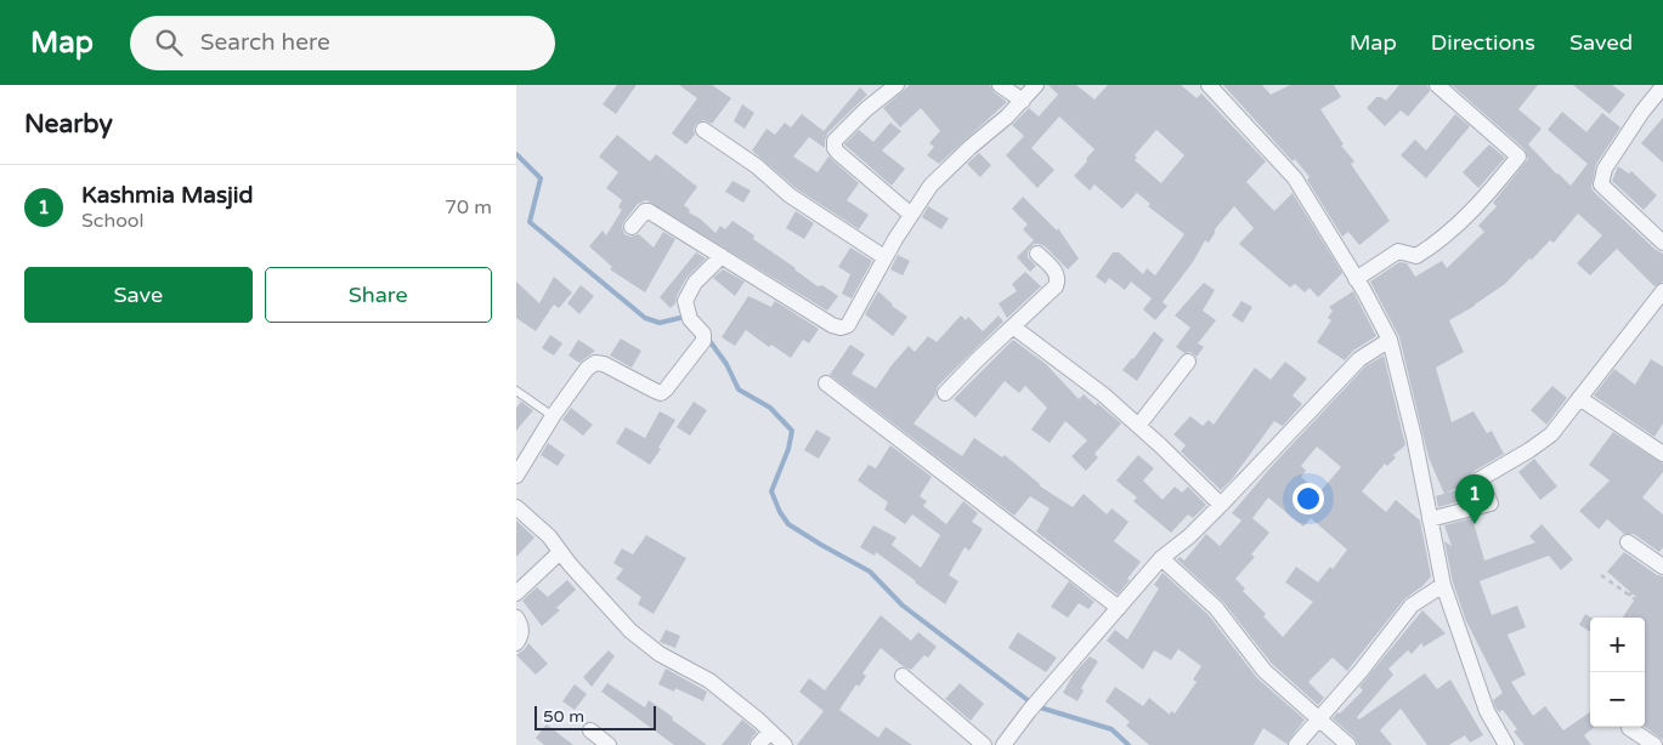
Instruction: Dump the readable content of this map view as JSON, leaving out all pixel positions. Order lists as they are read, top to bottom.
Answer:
{
  "scale_bar": "50 m",
  "page": {
    "header": "Map",
    "search": "Search here",
    "nav": ["Map", "Directions", "Saved"],
    "heading": "Nearby",
    "list": [
      {
        "mark": "1",
        "name": "Kashmia Masjid",
        "note": "School",
        "value": "70 m"
      }
    ],
    "buttons": ["Save", "Share"],
    "pins": "1",
    "map_buttons": ["+", "−"],
    "scale": "50 m"
  }
}
